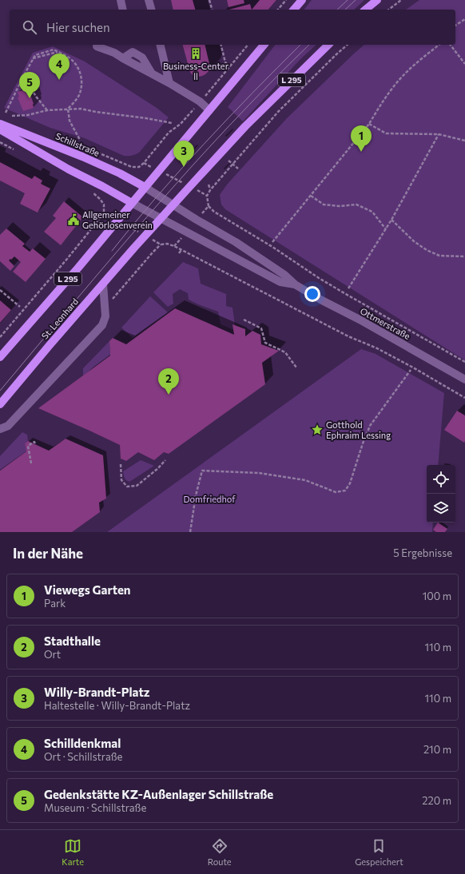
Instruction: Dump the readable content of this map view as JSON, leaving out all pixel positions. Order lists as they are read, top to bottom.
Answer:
{
  "streets": {
    "main road": ["L 295", "Schillstraße", "St. Leonhard"],
    "street": ["Ottmerstraße"]
  },
  "crossings": [
    ["L 295", "Schillstraße"],
    ["L 295", "St. Leonhard"],
    ["L 295", "Ottmerstraße"],
    ["Schillstraße", "Ottmerstraße"],
    ["St. Leonhard", "Ottmerstraße"]
  ],
  "parks": ["Domfriedhof"],
  "places": {
    "building": ["Business-Center ll"],
    "public building": ["Allgemeiner Gehörlosenverein"],
    "place": ["Gotthold Ephraim Lessing"]
  },
  "page": {
    "search": "Hier suchen",
    "pins": [
      "4",
      "5",
      "1",
      "3",
      "2"
    ],
    "heading": ["In der Nähe", "5 Ergebnisse"],
    "list": [
      {
        "mark": "1",
        "name": "Viewegs Garten",
        "note": "Park",
        "value": "100 m"
      },
      {
        "mark": "2",
        "name": "Stadthalle",
        "note": "Ort",
        "value": "110 m"
      },
      {
        "mark": "3",
        "name": "Willy-Brandt-Platz",
        "note": "Haltestelle · Willy-Brandt-Platz",
        "value": "110 m"
      },
      {
        "mark": "4",
        "name": "Schilldenkmal",
        "note": "Ort · Schillstraße",
        "value": "210 m"
      },
      {
        "mark": "5",
        "name": "Gedenkstätte KZ-Außenlager Schillstraße",
        "note": "Museum · Schillstraße",
        "value": "220 m"
      }
    ],
    "nav": ["Karte", "Route", "Gespeichert"]
  }
}
